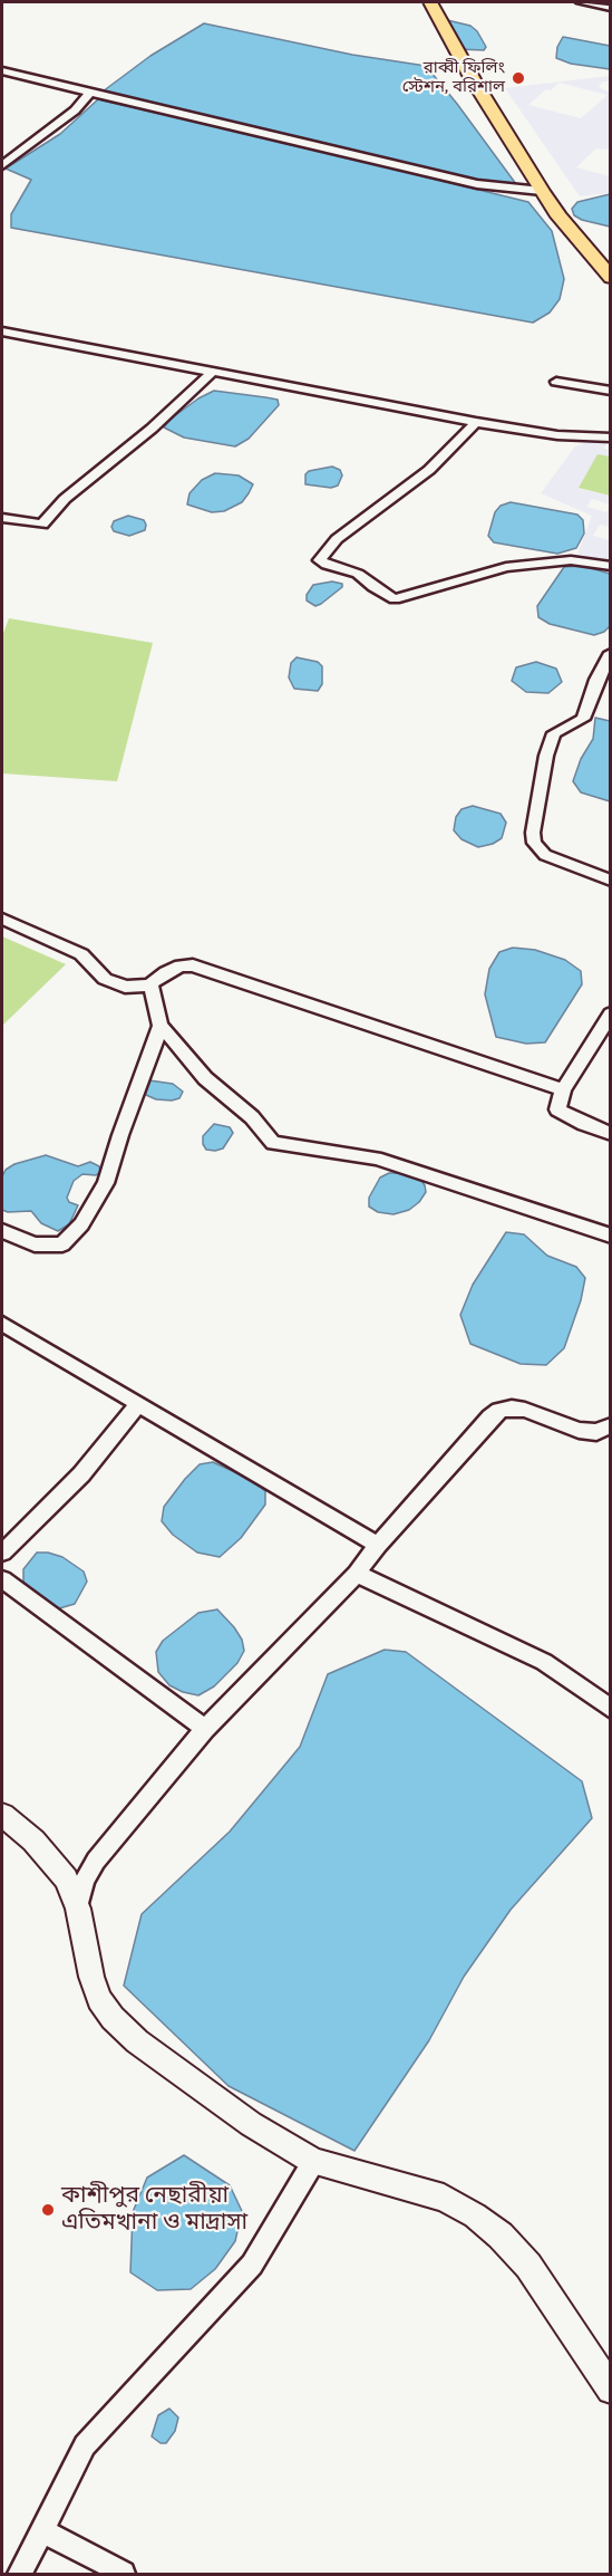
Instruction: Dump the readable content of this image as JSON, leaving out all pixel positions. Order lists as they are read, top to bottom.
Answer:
{
  "places": ["রাব্বী ফিলিং স্টেশন, বরিশাল", "কাশীপুর নেছারীয়া এতিমখানা ও মাদ্রাসা"]
}
